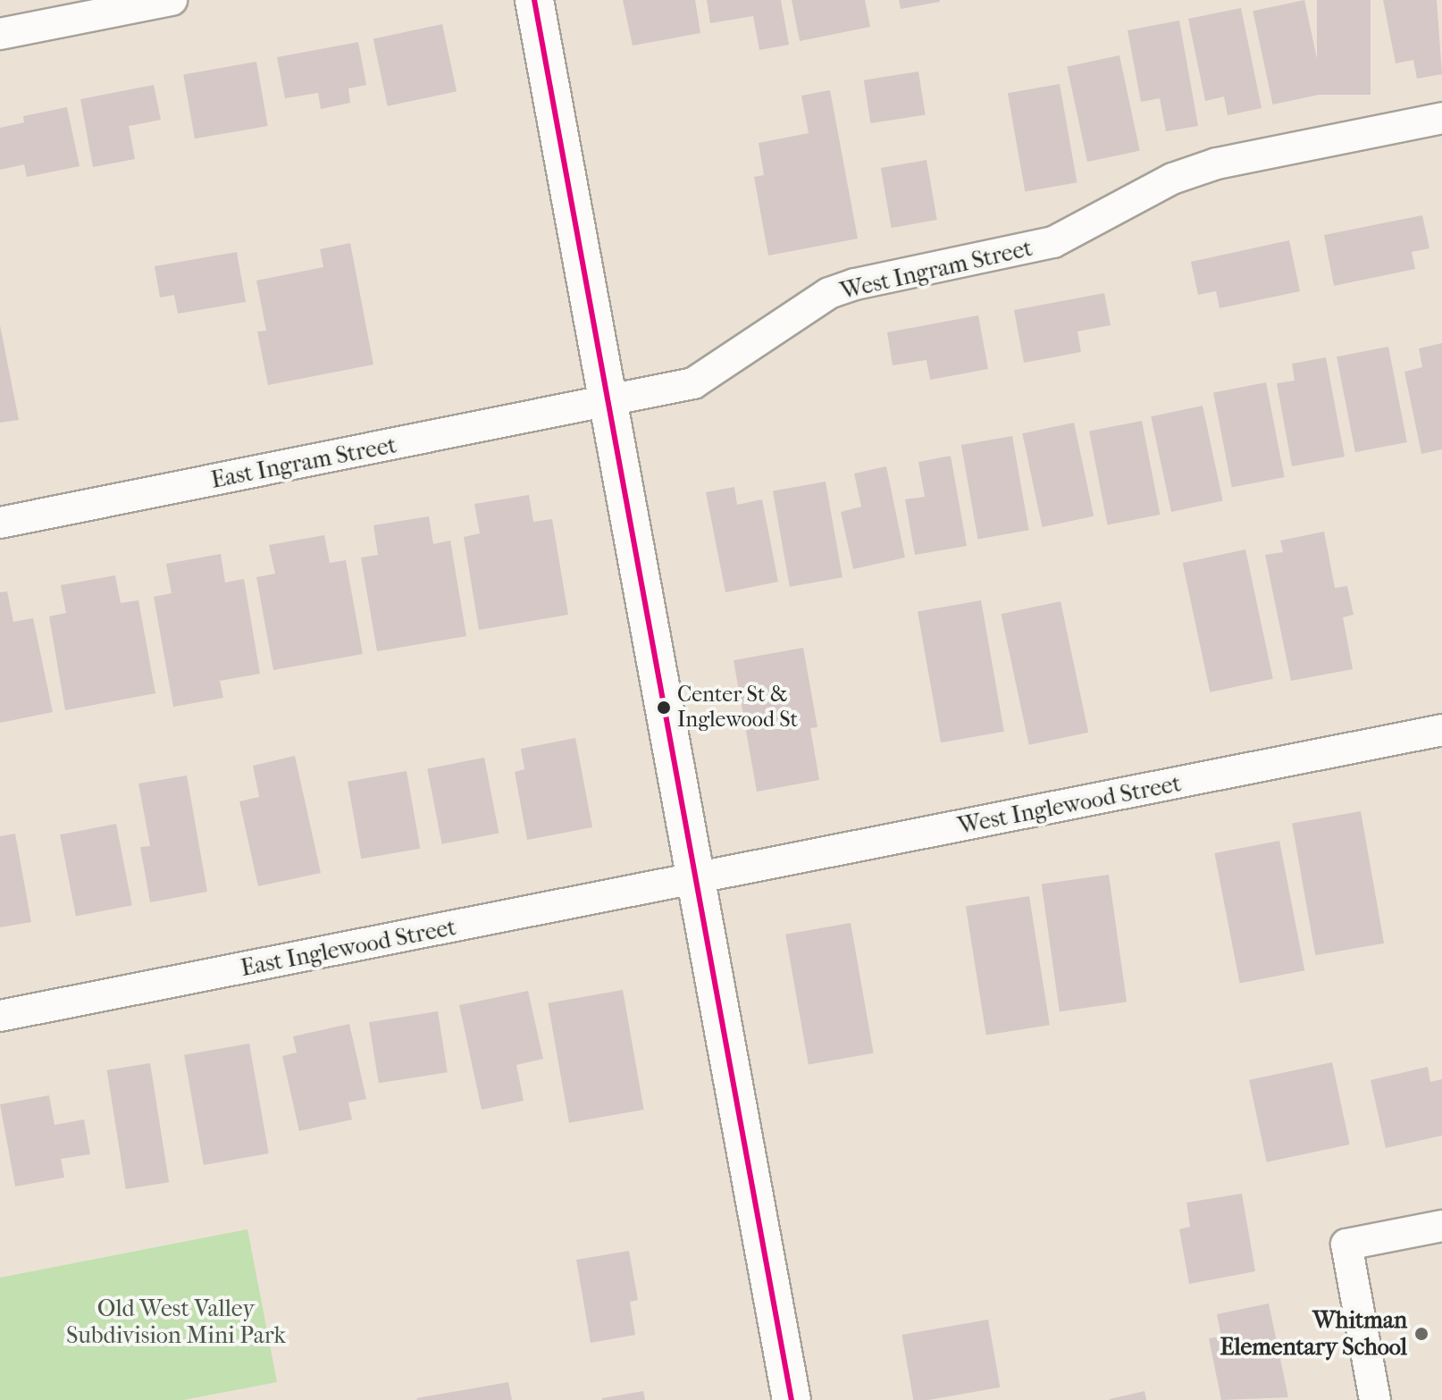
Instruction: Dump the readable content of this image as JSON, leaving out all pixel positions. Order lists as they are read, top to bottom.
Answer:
{
  "streets": {
    "street": [
      "West Ingram Street",
      "East Ingram Street",
      "West Inglewood Street",
      "East Inglewood Street"
    ]
  },
  "crossings": [
    ["West Ingram Street", "East Ingram Street"],
    ["West Inglewood Street", "East Inglewood Street"]
  ],
  "parks": ["Old West Valley Subdivision Mini Park"],
  "places": ["Center St & Inglewood St", "Whitman Elementary School"]
}
